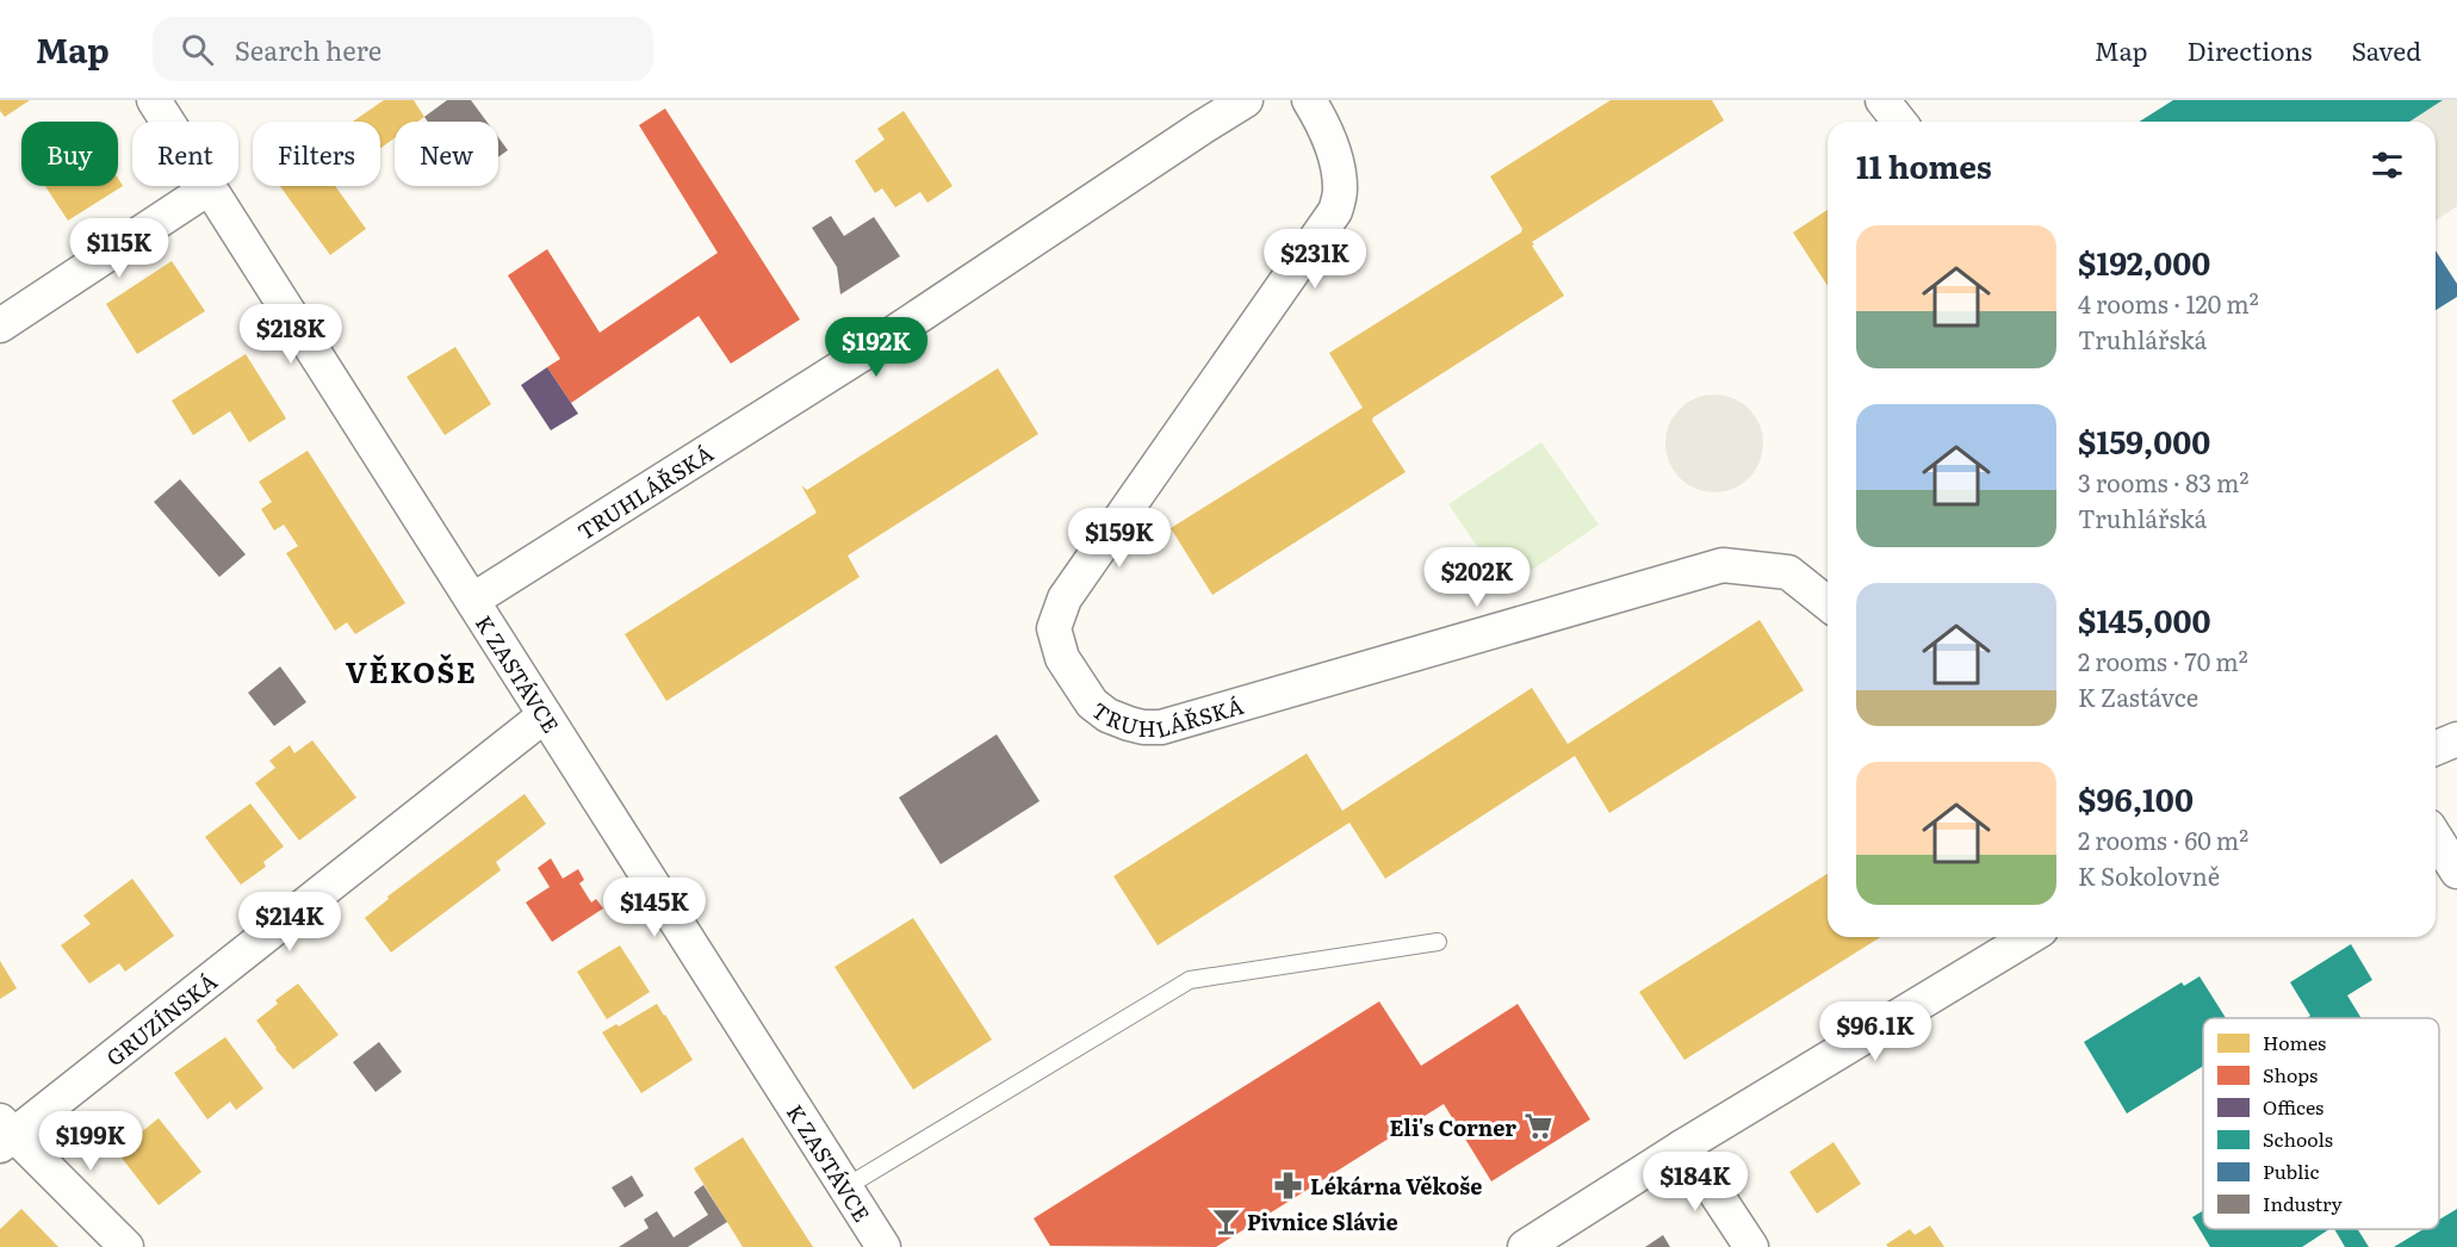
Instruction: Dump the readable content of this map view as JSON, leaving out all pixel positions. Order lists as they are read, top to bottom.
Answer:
{
  "streets": {
    "street": ["TRUHLÁŘSKÁ", "K ZASTÁVCE", "GRUZÍNSKÁ"]
  },
  "crossings": [
    ["TRUHLÁŘSKÁ", "K ZASTÁVCE"],
    ["K ZASTÁVCE", "GRUZÍNSKÁ"]
  ],
  "districts": ["VĚKOŠE"],
  "places": {
    "supermarket": ["Eli's Corner"],
    "pharmacy": ["Lékárna Věkoše"],
    "bar": ["Pivnice Slávie"]
  },
  "legend": [
    "Homes",
    "Shops",
    "Offices",
    "Schools",
    "Public",
    "Industry"
  ],
  "page": {
    "header": "Map",
    "search": "Search here",
    "nav": ["Map", "Directions", "Saved"],
    "chip": [
      "Buy",
      "Rent",
      "Filters",
      "New"
    ],
    "heading": "11 homes",
    "list": [
      {
        "name": "$192,000",
        "note": "4 rooms · 120 m² · Truhlářská"
      },
      {
        "name": "$159,000",
        "note": "3 rooms · 83 m² · Truhlářská"
      },
      {
        "name": "$145,000",
        "note": "2 rooms · 70 m² · K Zastávce"
      },
      {
        "name": "$96,100",
        "note": "2 rooms · 60 m² · K Sokolovně"
      }
    ],
    "price": [
      "$115K",
      "$231K",
      "$218K",
      "$192K",
      "$159K",
      "$202K",
      "$145K",
      "$214K",
      "$96.1K",
      "$199K",
      "$184K"
    ]
  }
}
